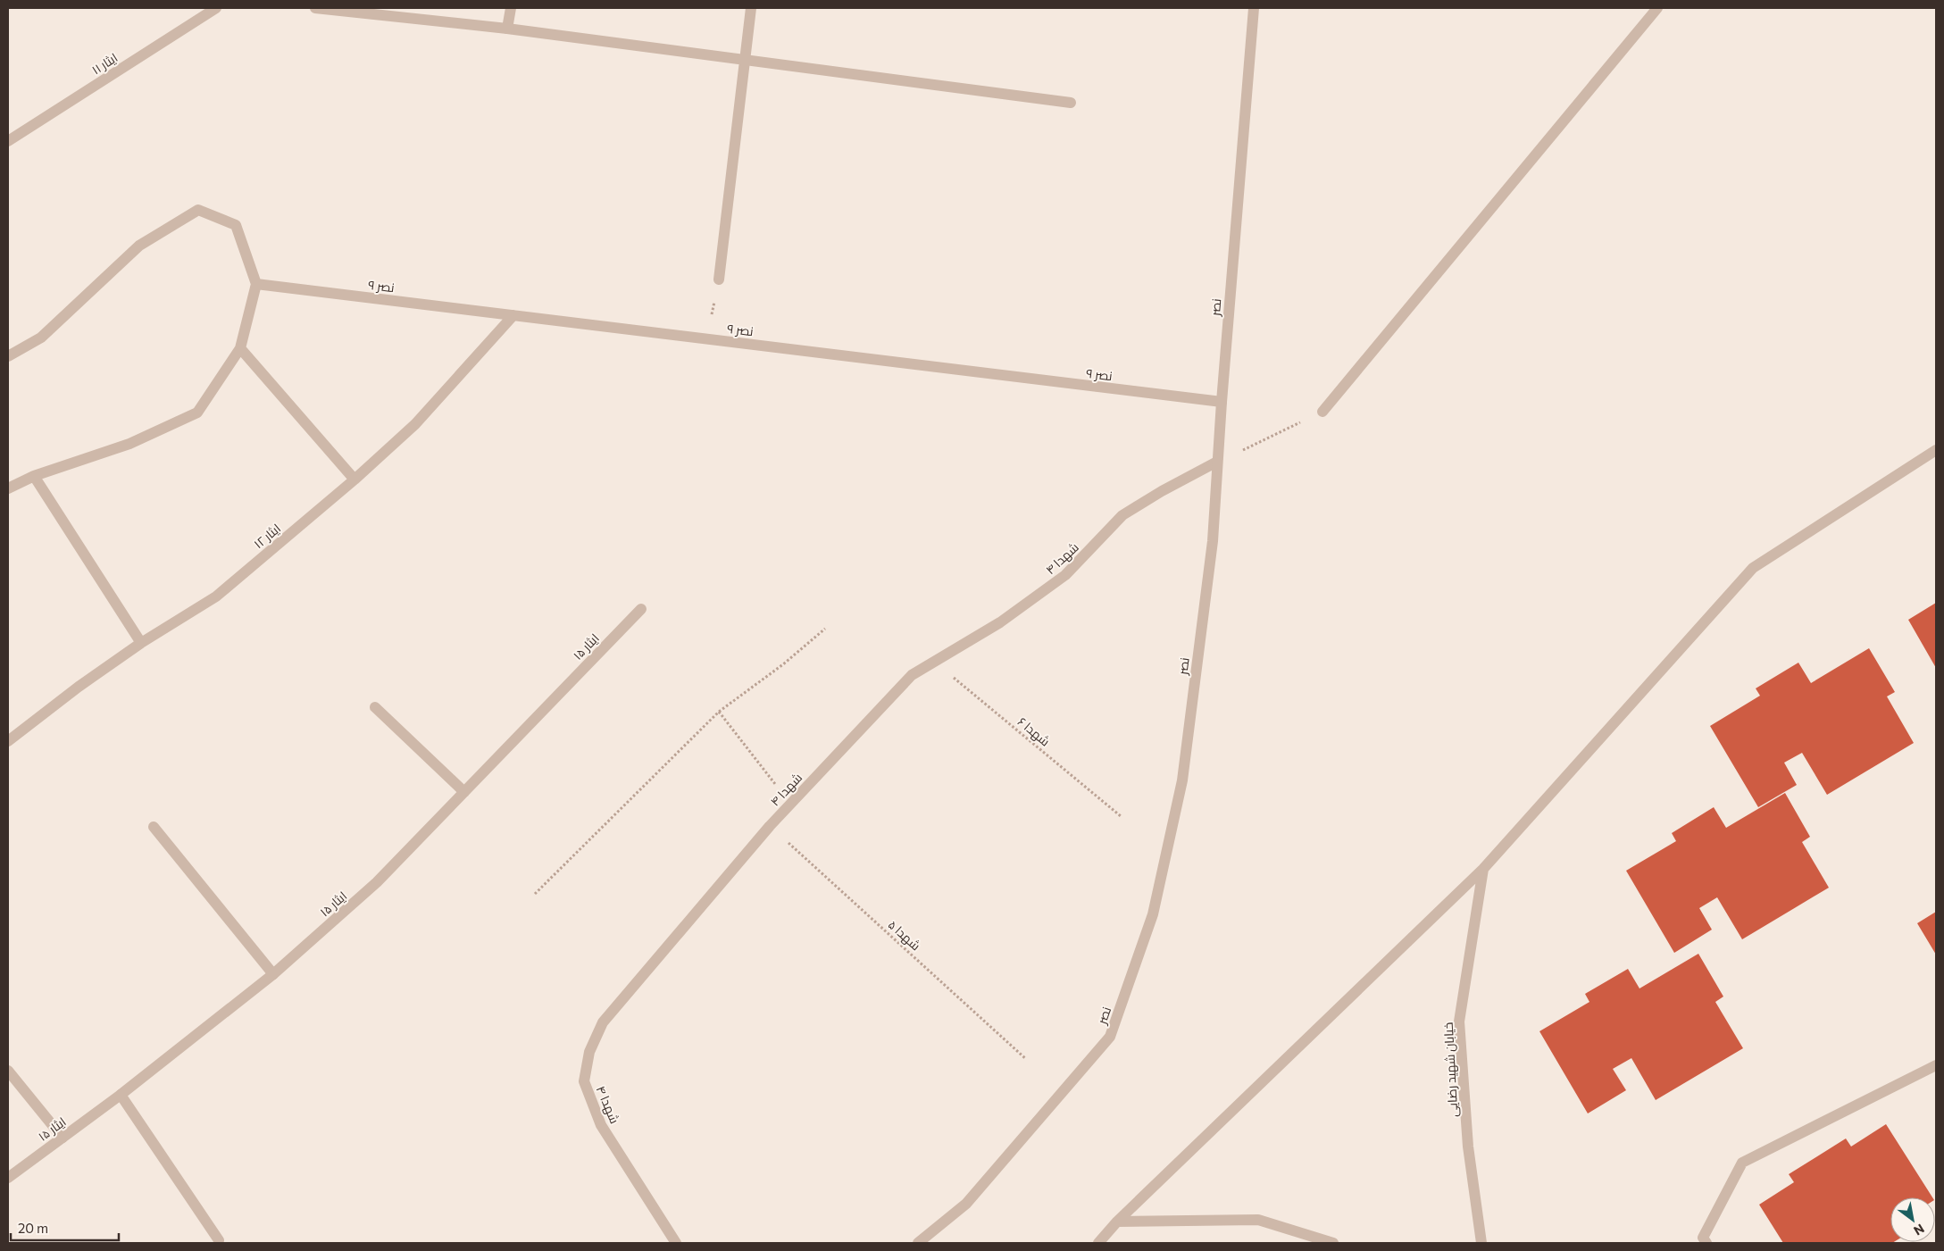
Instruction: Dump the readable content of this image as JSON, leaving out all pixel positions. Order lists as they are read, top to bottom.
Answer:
{
  "streets": {
    "street": [
      "ایثار ۱۱",
      "نصر ۹",
      "نصر",
      "ایثار ۱۲",
      "شهدا ۴",
      "ایثار ۱۵",
      "خیابان شهید رضایی"
    ],
    "path": ["شهدا ۶", "شهدا ۵"]
  },
  "crossings": [
    ["نصر ۹", "نصر"],
    ["نصر ۹", "ایثار ۱۲"],
    ["نصر", "شهدا ۴"],
    ["شهدا ۴", "شهدا ۶"],
    ["شهدا ۴", "شهدا ۵"]
  ],
  "scale_bar": "20 m",
  "north": "bottom right"
}
